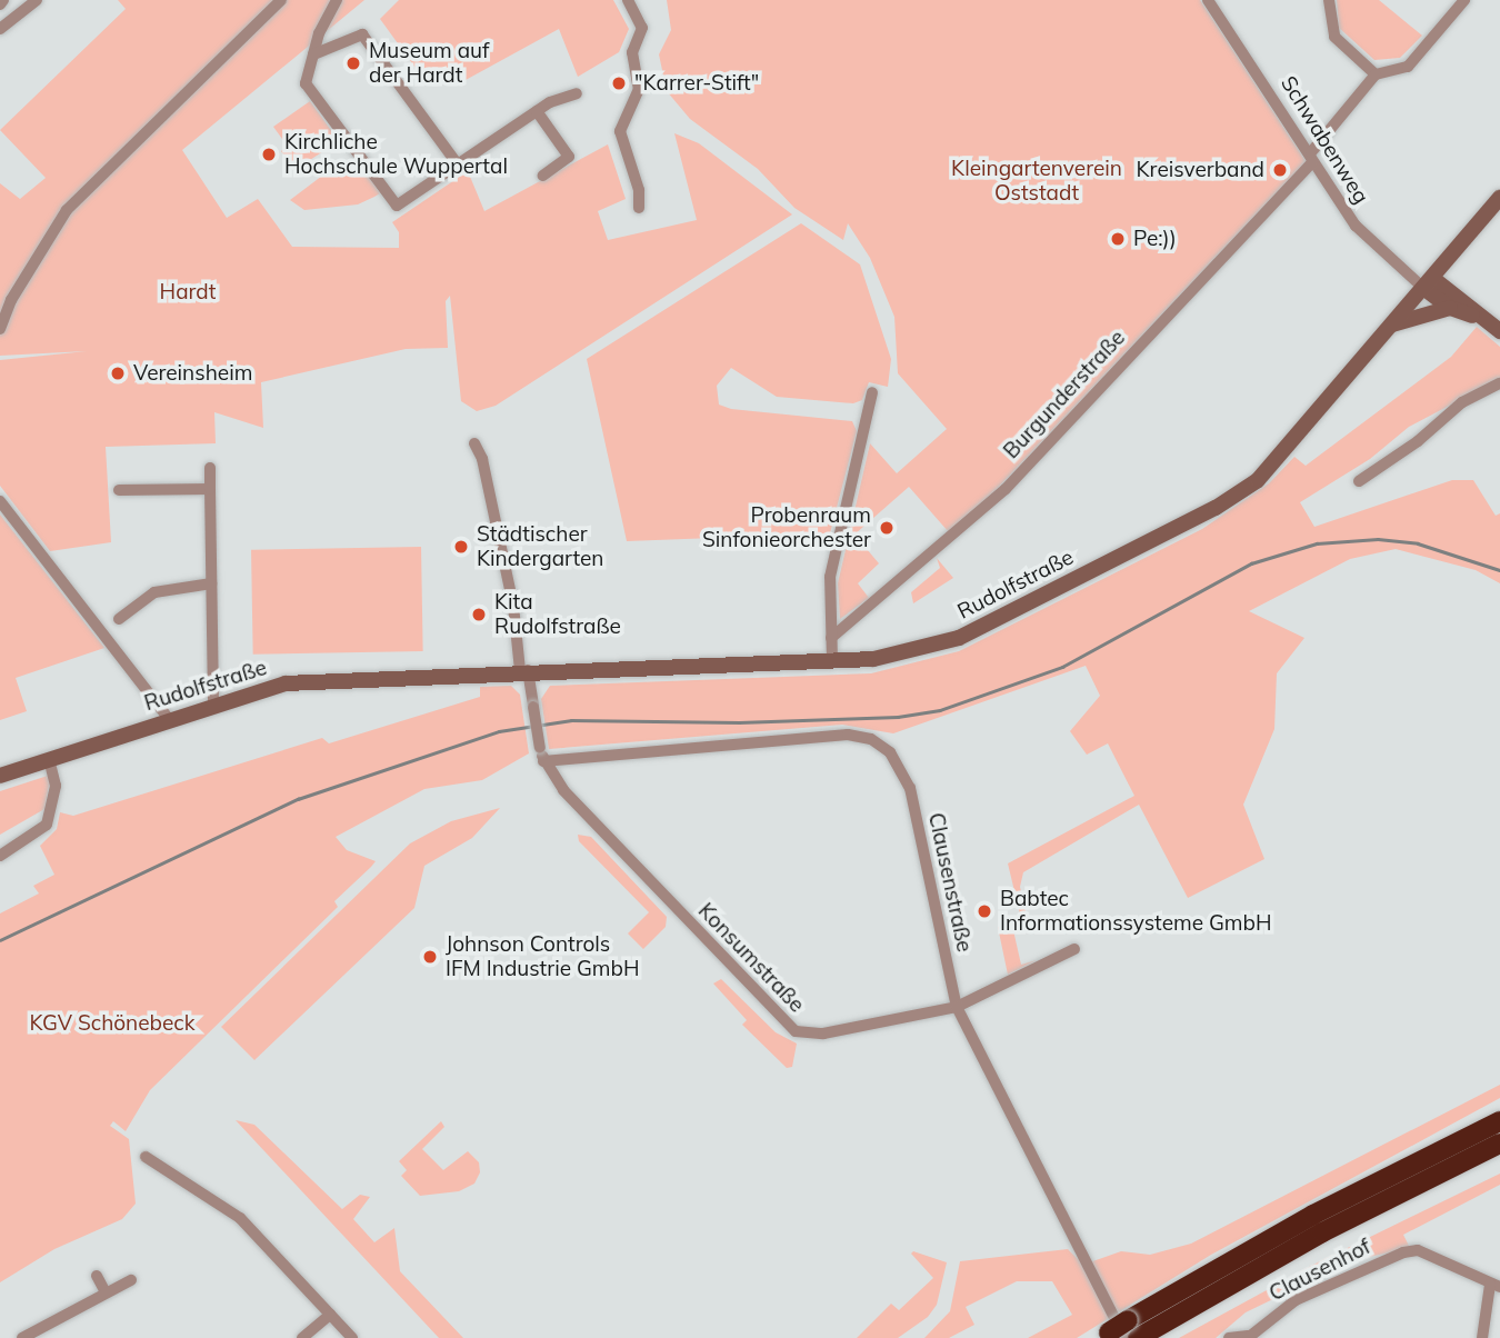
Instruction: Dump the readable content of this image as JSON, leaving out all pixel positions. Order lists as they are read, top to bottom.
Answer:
{
  "streets": {
    "street": [
      "Schwabenweg",
      "Burgunderstraße",
      "Rudolfstraße",
      "Clausenstraße",
      "Konsumstraße",
      "Clausenhof"
    ]
  },
  "crossings": [
    ["Schwabenweg", "Burgunderstraße"],
    ["Schwabenweg", "Rudolfstraße"],
    ["Rudolfstraße", "Konsumstraße"],
    ["Clausenstraße", "Konsumstraße"]
  ],
  "parks": ["Kleingartenverein Oststadt", "Hardt", "KGV Schönebeck"],
  "places": [
    "Museum auf der Hardt",
    "\"Karrer-Stift\"",
    "Kirchliche Hochschule Wuppertal",
    "Kreisverband",
    "Pe:))",
    "Vereinsheim",
    "Probenraum Sinfonieorchester",
    "Städtischer Kindergarten",
    "Kita Rudolfstraße",
    "Babtec Informationssysteme GmbH",
    "Johnson Controls IFM Industrie GmbH"
  ]
}
